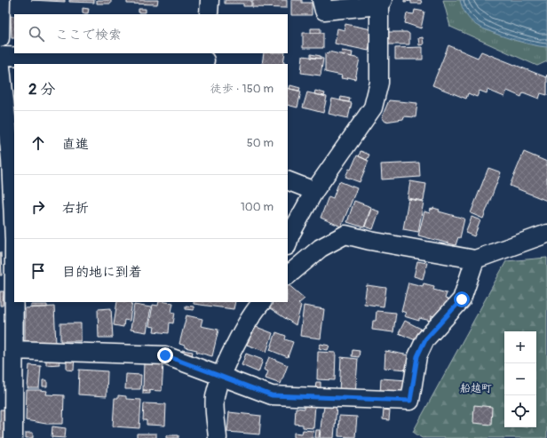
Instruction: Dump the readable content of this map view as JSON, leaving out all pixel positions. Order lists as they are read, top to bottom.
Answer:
{
  "districts": ["船越町"],
  "page": {
    "search": "ここで検索",
    "heading": ["2 分", "徒歩 · 150 m"],
    "list": [
      ["直進", "50 m"],
      ["右折", "100 m"],
      "目的地に到着"
    ],
    "map_buttons": ["+", "−"]
  }
}
